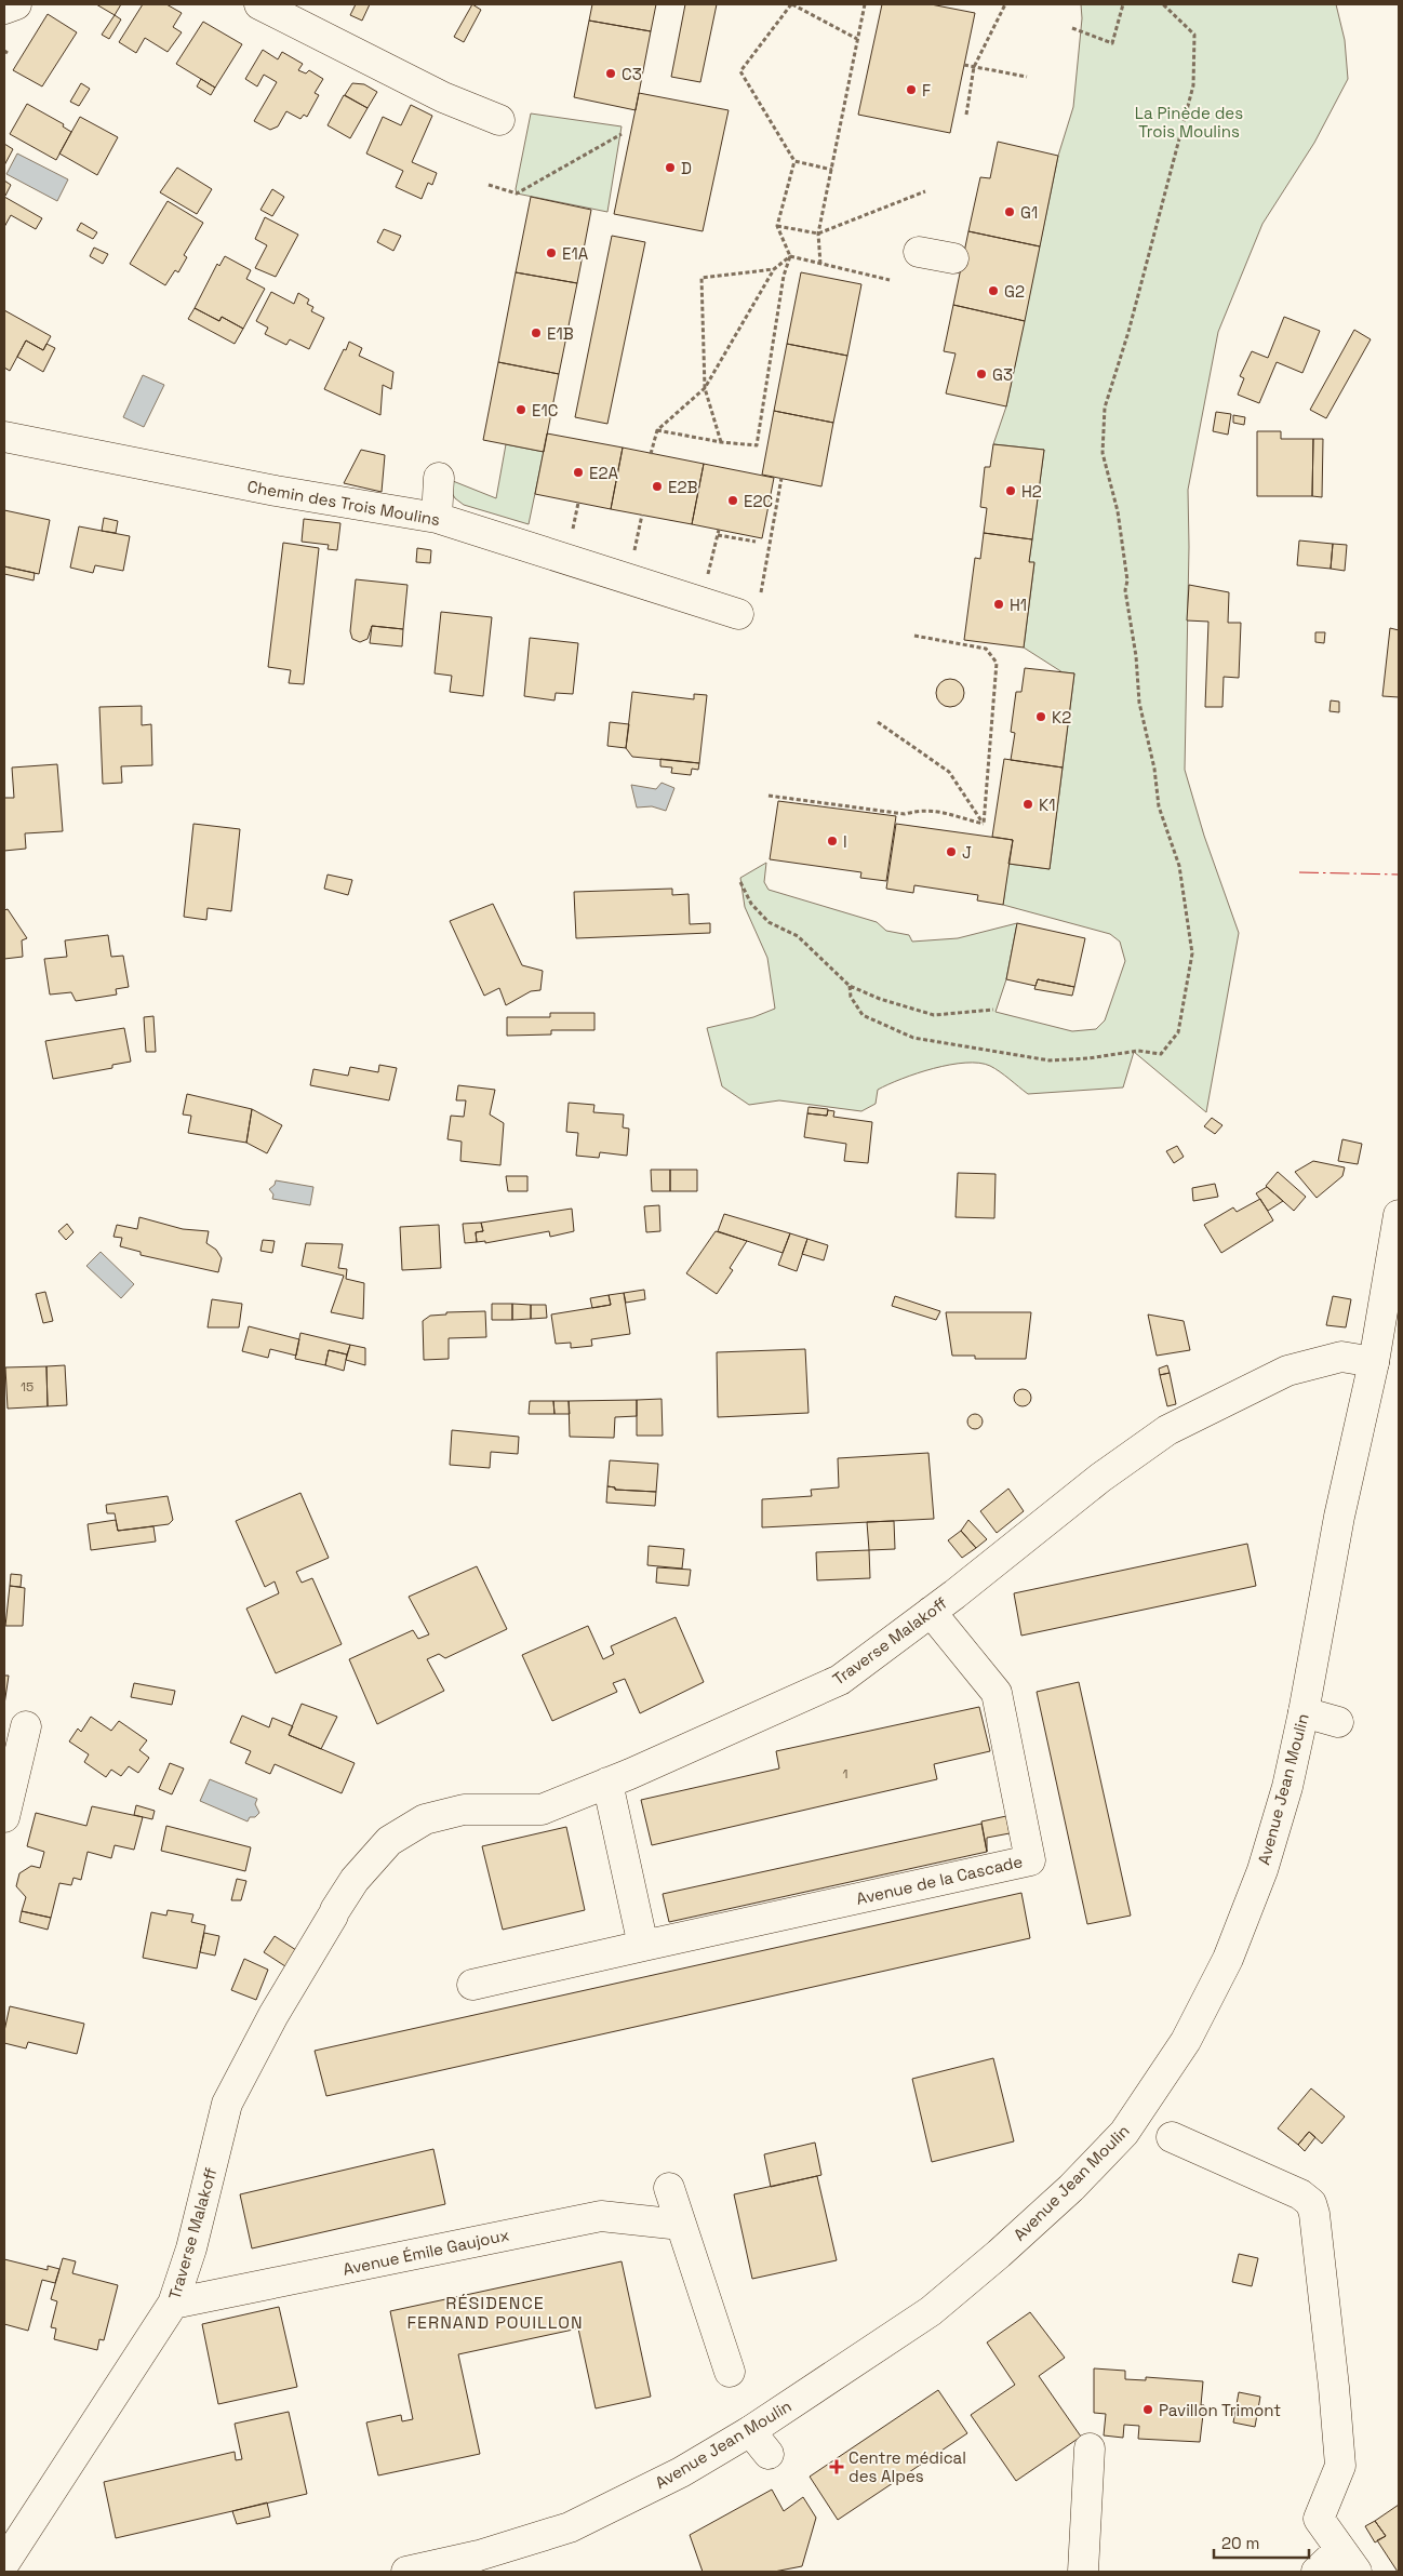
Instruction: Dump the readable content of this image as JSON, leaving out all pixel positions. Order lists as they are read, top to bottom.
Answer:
{
  "streets": {
    "street": [
      "Chemin des Trois Moulins",
      "Traverse Malakoff",
      "Avenue Jean Moulin",
      "Avenue de la Cascade",
      "Avenue Émile Gaujoux"
    ]
  },
  "crossings": [
    ["Traverse Malakoff", "Avenue Jean Moulin"],
    ["Traverse Malakoff", "Avenue de la Cascade"],
    ["Traverse Malakoff", "Avenue Émile Gaujoux"]
  ],
  "districts": ["RÉSIDENCE FERNAND POUILLON"],
  "parks": ["La Pinède des Trois Moulins"],
  "places": {
    "other": [
      "C3",
      "F",
      "D",
      "G1",
      "E1A",
      "G2",
      "E1B",
      "G3",
      "E1C",
      "E2A",
      "E2B",
      "H2",
      "E2C",
      "H1",
      "K2",
      "K1",
      "I",
      "J",
      "Pavillon Trimont"
    ],
    "health": ["Centre médical des Alpes"]
  },
  "house_numbers": ["15", "1"],
  "scale_bar": "20 m"
}
